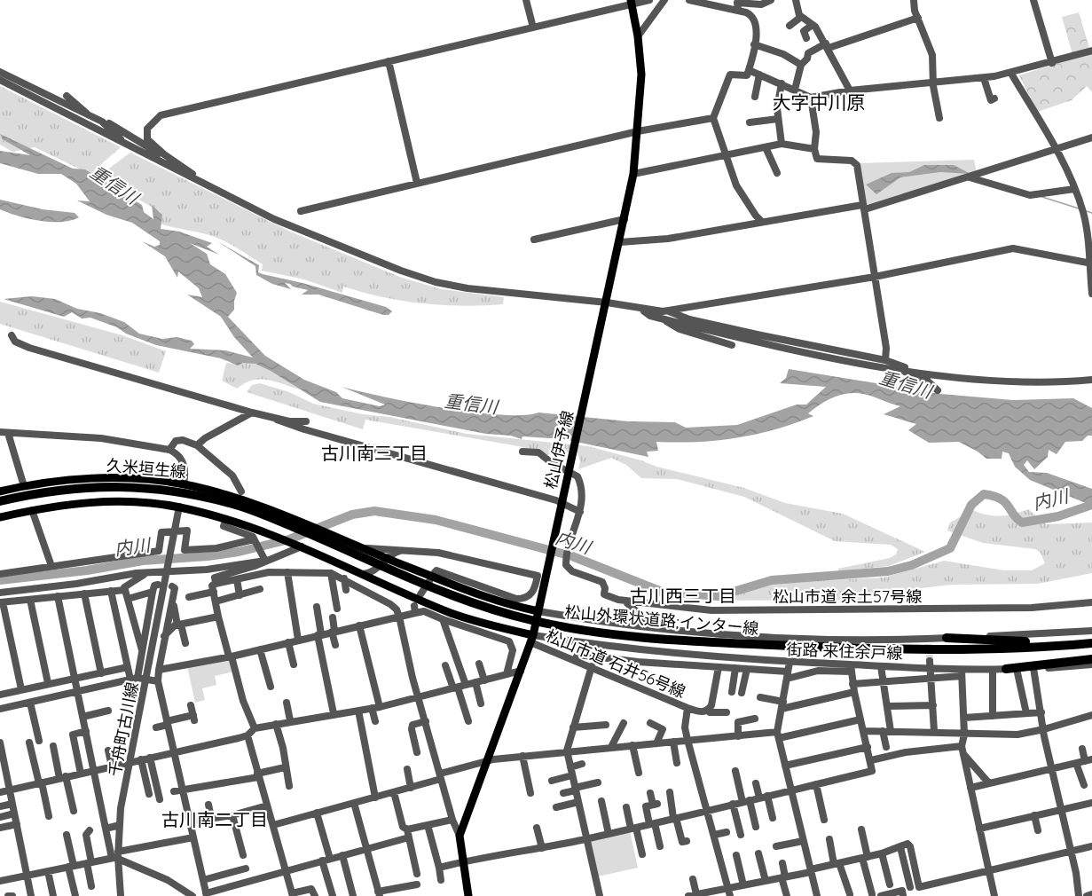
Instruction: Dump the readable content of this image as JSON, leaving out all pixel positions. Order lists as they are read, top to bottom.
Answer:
{
  "streets": {
    "highway": ["松山外環状道路;インター線"],
    "main road": ["松山伊予線", "久米垣生線"],
    "street": [
      "松山市道 余土57号線",
      "街路 来住余戸線",
      "松山市道 石井56号線",
      "千舟町古川線"
    ]
  },
  "crossings": [
    ["松山伊予線", "街路 来住余戸線"],
    ["松山伊予線", "松山市道 石井56号線"],
    ["街路 来住余戸線", "松山市道 石井56号線"]
  ],
  "districts": [
    "大字中川原",
    "古川南三丁目",
    "古川西三丁目",
    "古川南二丁目"
  ],
  "water": ["重信川", "内川"]
}
